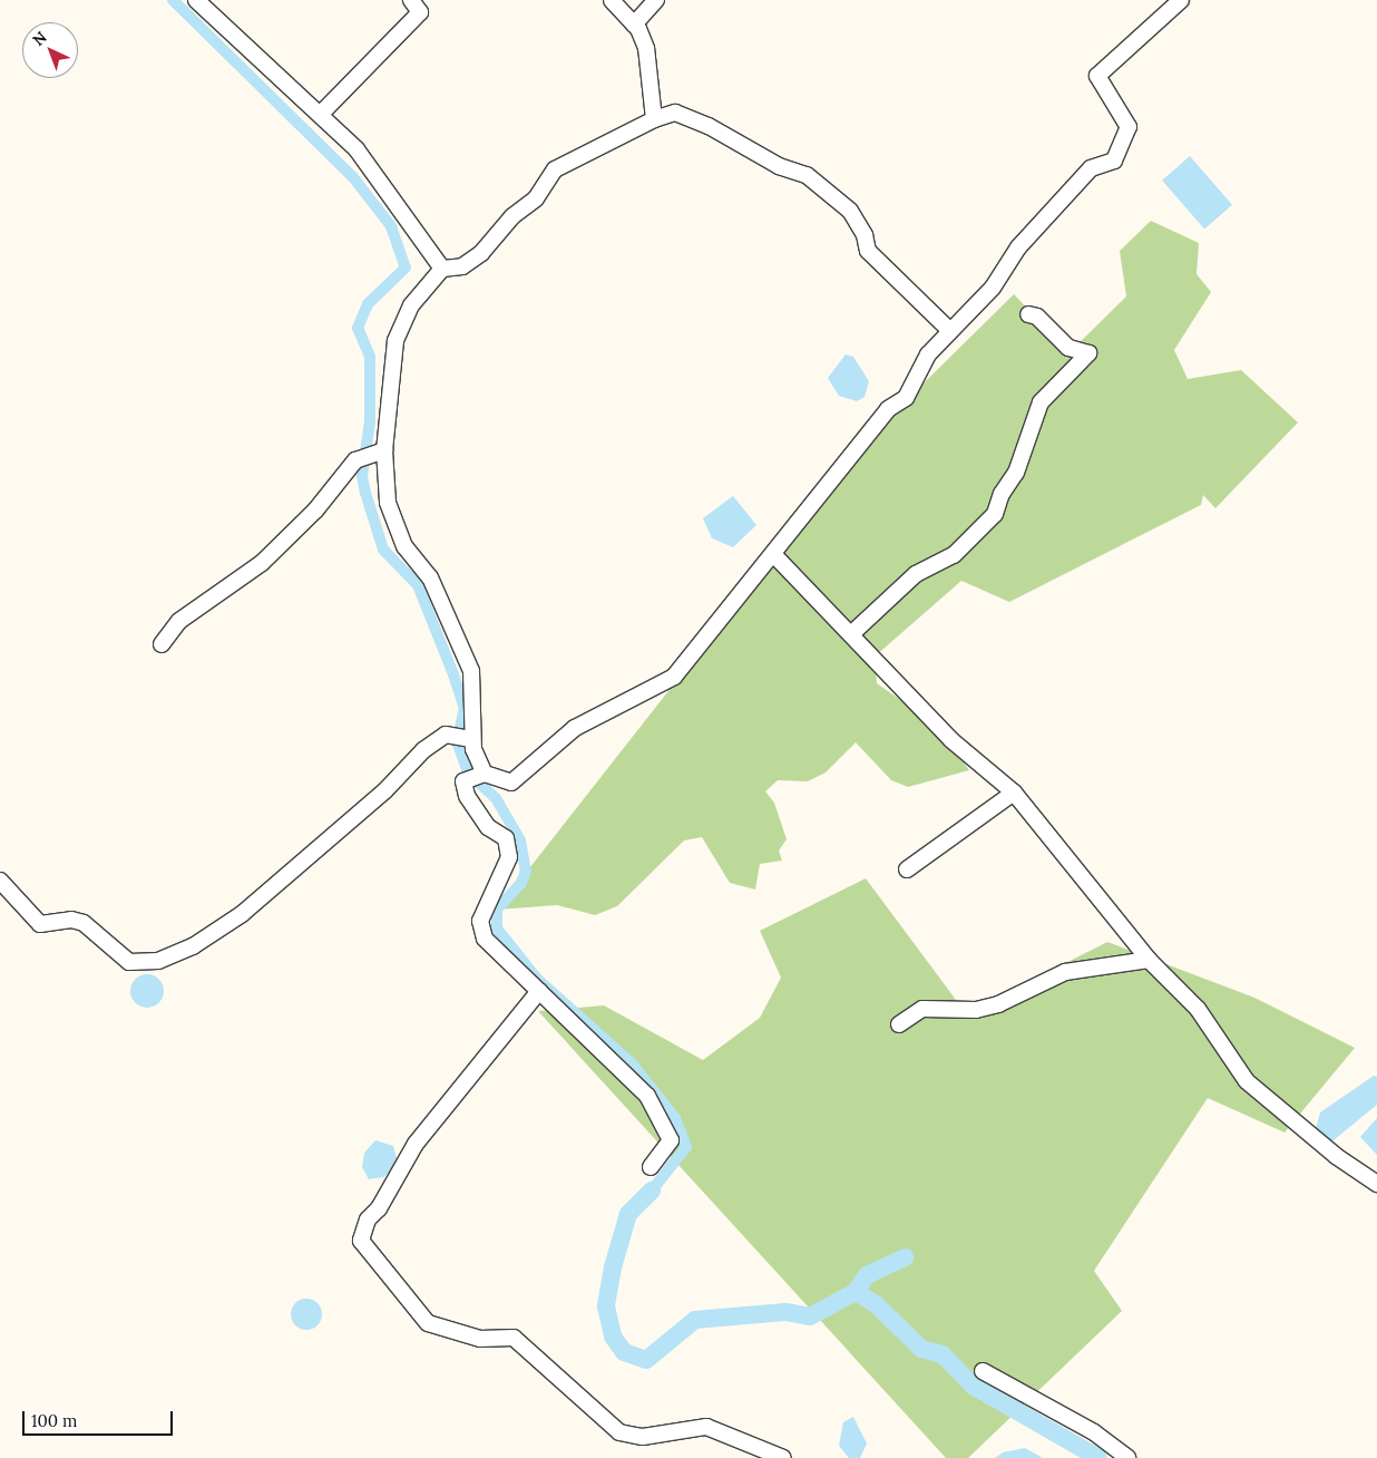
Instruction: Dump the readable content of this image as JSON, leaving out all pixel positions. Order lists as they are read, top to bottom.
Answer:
{
  "scale_bar": "100 m",
  "north": "top left"
}
